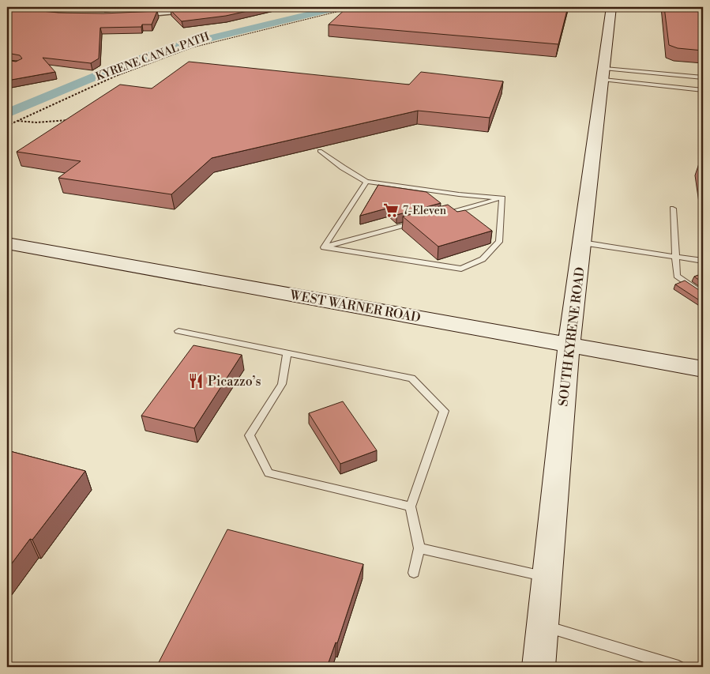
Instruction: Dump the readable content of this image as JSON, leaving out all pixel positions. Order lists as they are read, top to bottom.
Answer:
{
  "streets": {
    "main road": ["WEST WARNER ROAD", "SOUTH KYRENE ROAD"],
    "path": ["KYRENE CANAL PATH"]
  },
  "crossings": [
    ["WEST WARNER ROAD", "SOUTH KYRENE ROAD"]
  ],
  "places": {
    "supermarket": ["7-Eleven"],
    "restaurant": ["Picazzo’s"]
  }
}
